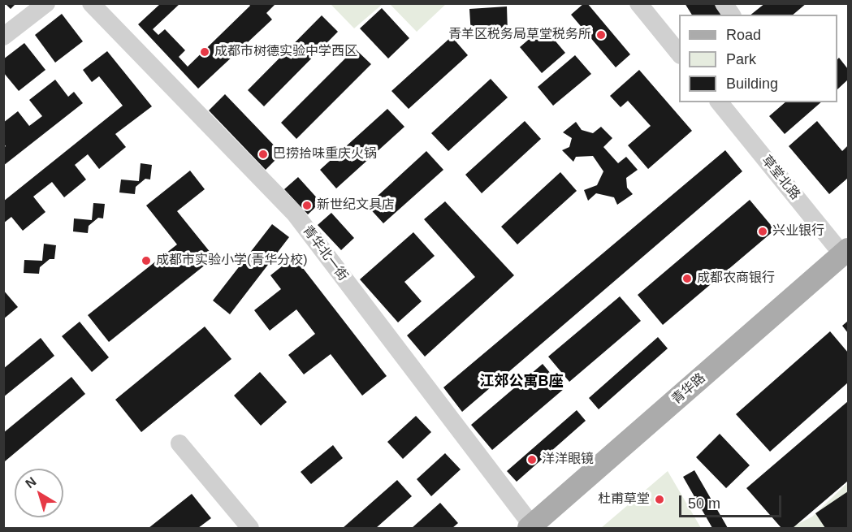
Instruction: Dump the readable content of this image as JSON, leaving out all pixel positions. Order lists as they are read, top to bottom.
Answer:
{
  "streets": {
    "main road": ["青华路"],
    "street": ["草堂北路", "青华北一街"]
  },
  "crossings": [
    ["草堂北路", "青华路"],
    ["青华北一街", "青华路"]
  ],
  "districts": ["江郊公寓B座"],
  "places": [
    "青羊区税务局草堂税务所",
    "成都市树德实验中学西区",
    "巴捞拾味重庆火锅",
    "新世纪文具店",
    "兴业银行",
    "成都市实验小学(青华分校)",
    "成都农商银行",
    "洋洋眼镜",
    "杜甫草堂"
  ],
  "legend": ["Road", "Park", "Building"],
  "scale_bar": "50 m",
  "north": "top left"
}
